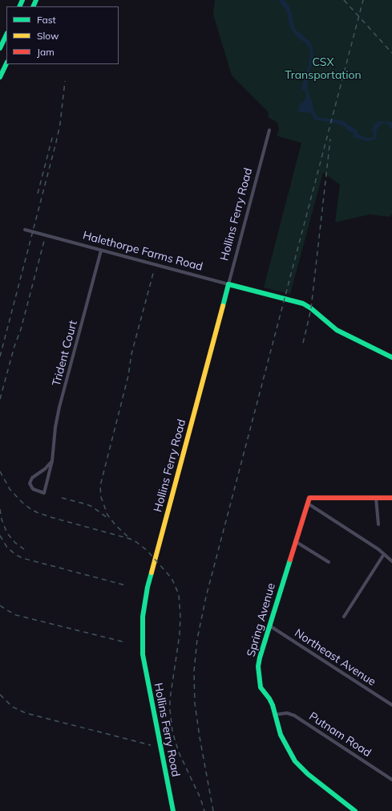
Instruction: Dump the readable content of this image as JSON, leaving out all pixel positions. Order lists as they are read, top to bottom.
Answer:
{
  "streets": {
    "main road": ["Hollins Ferry Road", "Halethorpe Farms Road", "Spring Avenue"],
    "street": ["Trident Court", "Northeast Avenue", "Putnam Road"]
  },
  "crossings": [
    ["Hollins Ferry Road", "Halethorpe Farms Road"],
    ["Halethorpe Farms Road", "Trident Court"],
    ["Spring Avenue", "Northeast Avenue"],
    ["Spring Avenue", "Putnam Road"]
  ],
  "parks": ["CSX Transportation"],
  "legend": ["Fast", "Slow", "Jam"]
}
